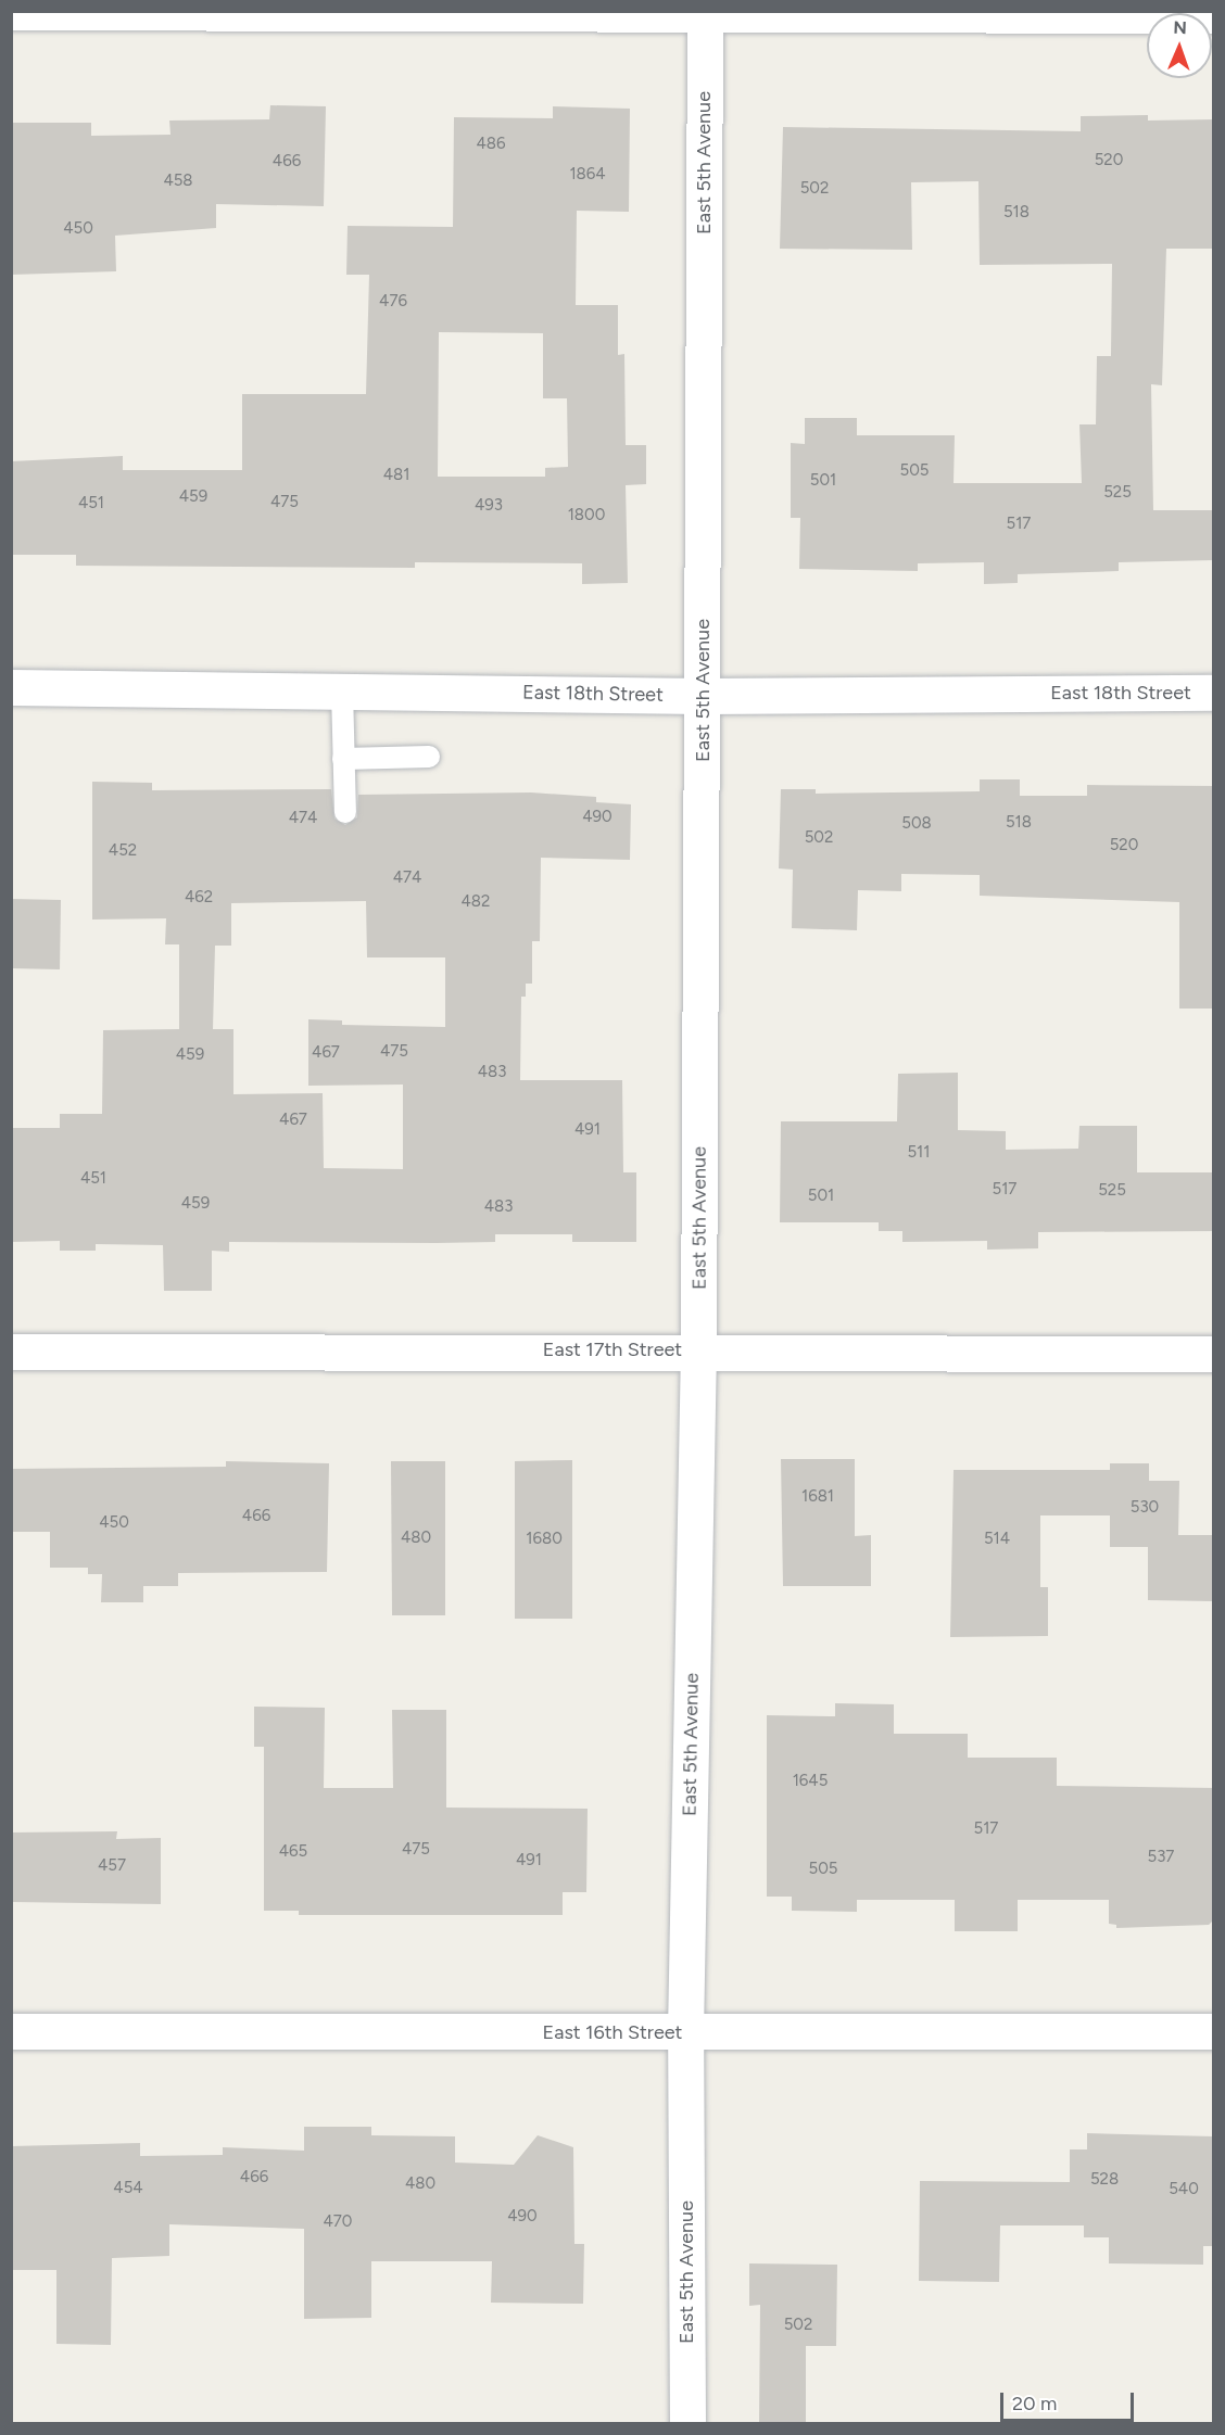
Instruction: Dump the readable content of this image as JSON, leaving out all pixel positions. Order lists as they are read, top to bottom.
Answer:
{
  "streets": {
    "street": [
      "East 5th Avenue",
      "East 18th Street",
      "East 17th Street",
      "East 16th Street"
    ]
  },
  "crossings": [
    ["East 5th Avenue", "East 18th Street"],
    ["East 5th Avenue", "East 17th Street"],
    ["East 5th Avenue", "East 16th Street"]
  ],
  "house_numbers": [
    "486",
    "520",
    "466",
    "1864",
    "458",
    "502",
    "518",
    "450",
    "476",
    "505",
    "481",
    "501",
    "525",
    "459",
    "475",
    "451",
    "493",
    "1800",
    "517",
    "490",
    "474",
    "518",
    "508",
    "502",
    "520",
    "452",
    "474",
    "462",
    "482",
    "475",
    "467",
    "459",
    "483",
    "467",
    "491",
    "511",
    "451",
    "517",
    "525",
    "501",
    "459",
    "483",
    "1681",
    "530",
    "466",
    "450",
    "480",
    "1680",
    "514",
    "1645",
    "517",
    "475",
    "465",
    "537",
    "491",
    "457",
    "505",
    "466",
    "528",
    "480",
    "454",
    "540",
    "490",
    "470",
    "502"
  ],
  "scale_bar": "20 m",
  "north": "top"
}
